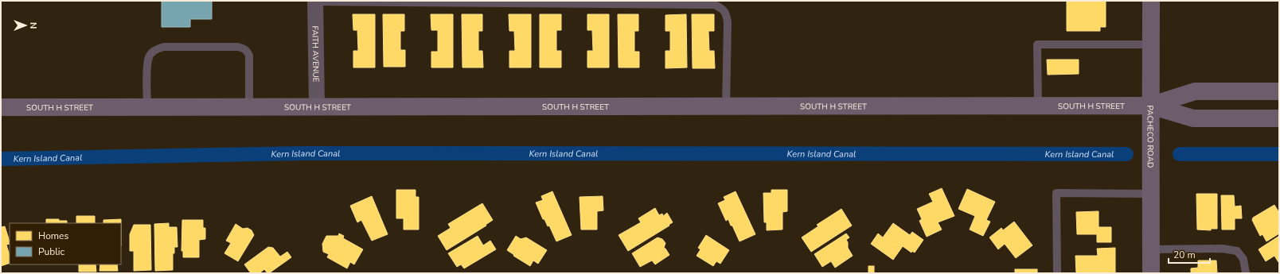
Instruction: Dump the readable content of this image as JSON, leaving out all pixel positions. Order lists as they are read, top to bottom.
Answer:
{
  "streets": {
    "street": ["FAITH AVENUE", "SOUTH H STREET", "PACHECO ROAD"]
  },
  "crossings": [
    ["FAITH AVENUE", "SOUTH H STREET"],
    ["SOUTH H STREET", "PACHECO ROAD"]
  ],
  "water": ["Kern Island Canal"],
  "legend": ["Homes", "Public"],
  "scale_bar": "20 m",
  "north": "right"
}
